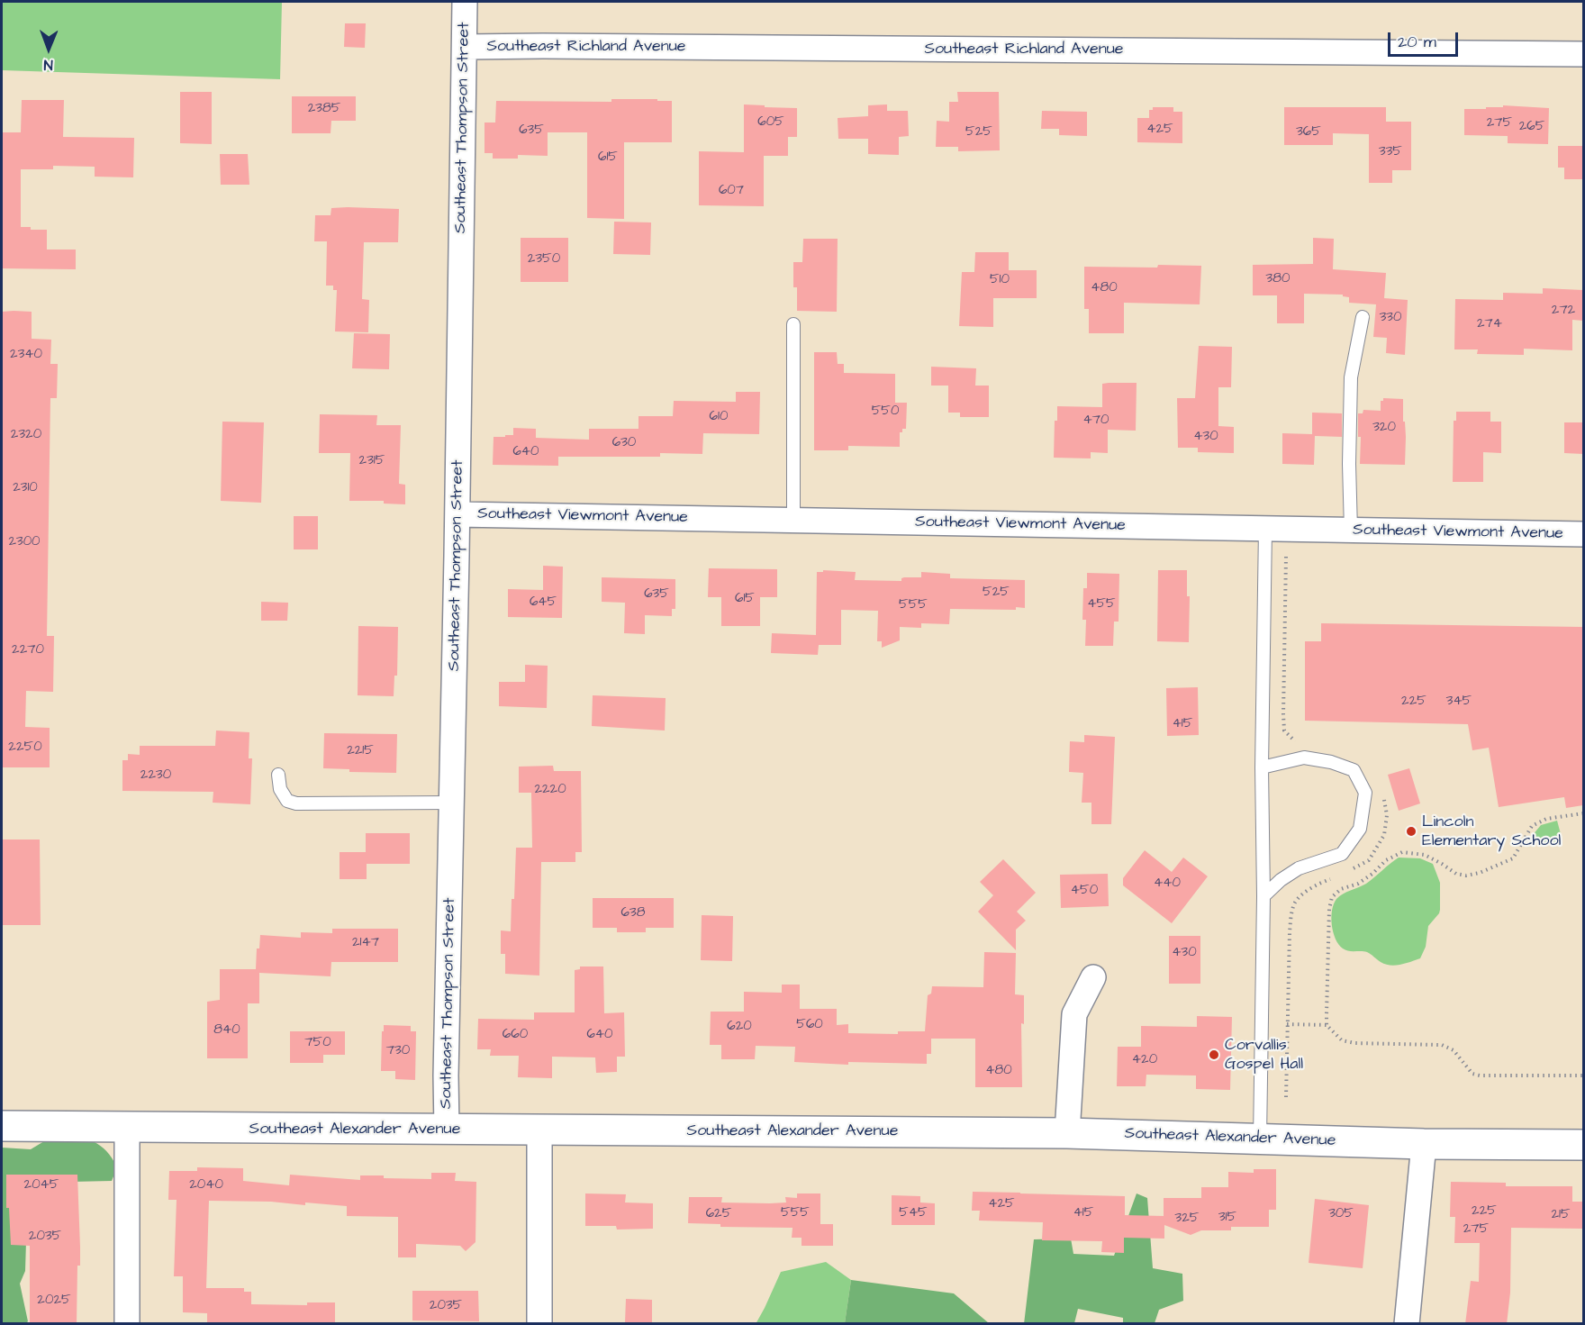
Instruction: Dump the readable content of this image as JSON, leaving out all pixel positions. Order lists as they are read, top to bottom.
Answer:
{
  "streets": {
    "street": [
      "Southeast Richland Avenue",
      "Southeast Thompson Street",
      "Southeast Viewmont Avenue",
      "Southeast Alexander Avenue"
    ]
  },
  "crossings": [
    ["Southeast Richland Avenue", "Southeast Thompson Street"],
    ["Southeast Thompson Street", "Southeast Viewmont Avenue"],
    ["Southeast Thompson Street", "Southeast Alexander Avenue"]
  ],
  "places": ["Lincoln Elementary School", "Corvallis Gospel Hall"],
  "house_numbers": [
    "2385",
    "605",
    "275",
    "265",
    "425",
    "635",
    "525",
    "365",
    "335",
    "615",
    "607",
    "2350",
    "380",
    "510",
    "480",
    "272",
    "330",
    "274",
    "2340",
    "550",
    "610",
    "470",
    "320",
    "2320",
    "430",
    "630",
    "640",
    "2315",
    "2310",
    "2300",
    "525",
    "635",
    "615",
    "645",
    "455",
    "555",
    "2270",
    "225",
    "345",
    "415",
    "2250",
    "2215",
    "2230",
    "2220",
    "440",
    "450",
    "638",
    "2147",
    "430",
    "560",
    "620",
    "840",
    "660",
    "640",
    "750",
    "730",
    "420",
    "480",
    "2045",
    "2040",
    "425",
    "225",
    "555",
    "545",
    "415",
    "625",
    "305",
    "215",
    "315",
    "325",
    "275",
    "2035",
    "2025",
    "2035"
  ],
  "scale_bar": "20 m",
  "north": "bottom"
}
